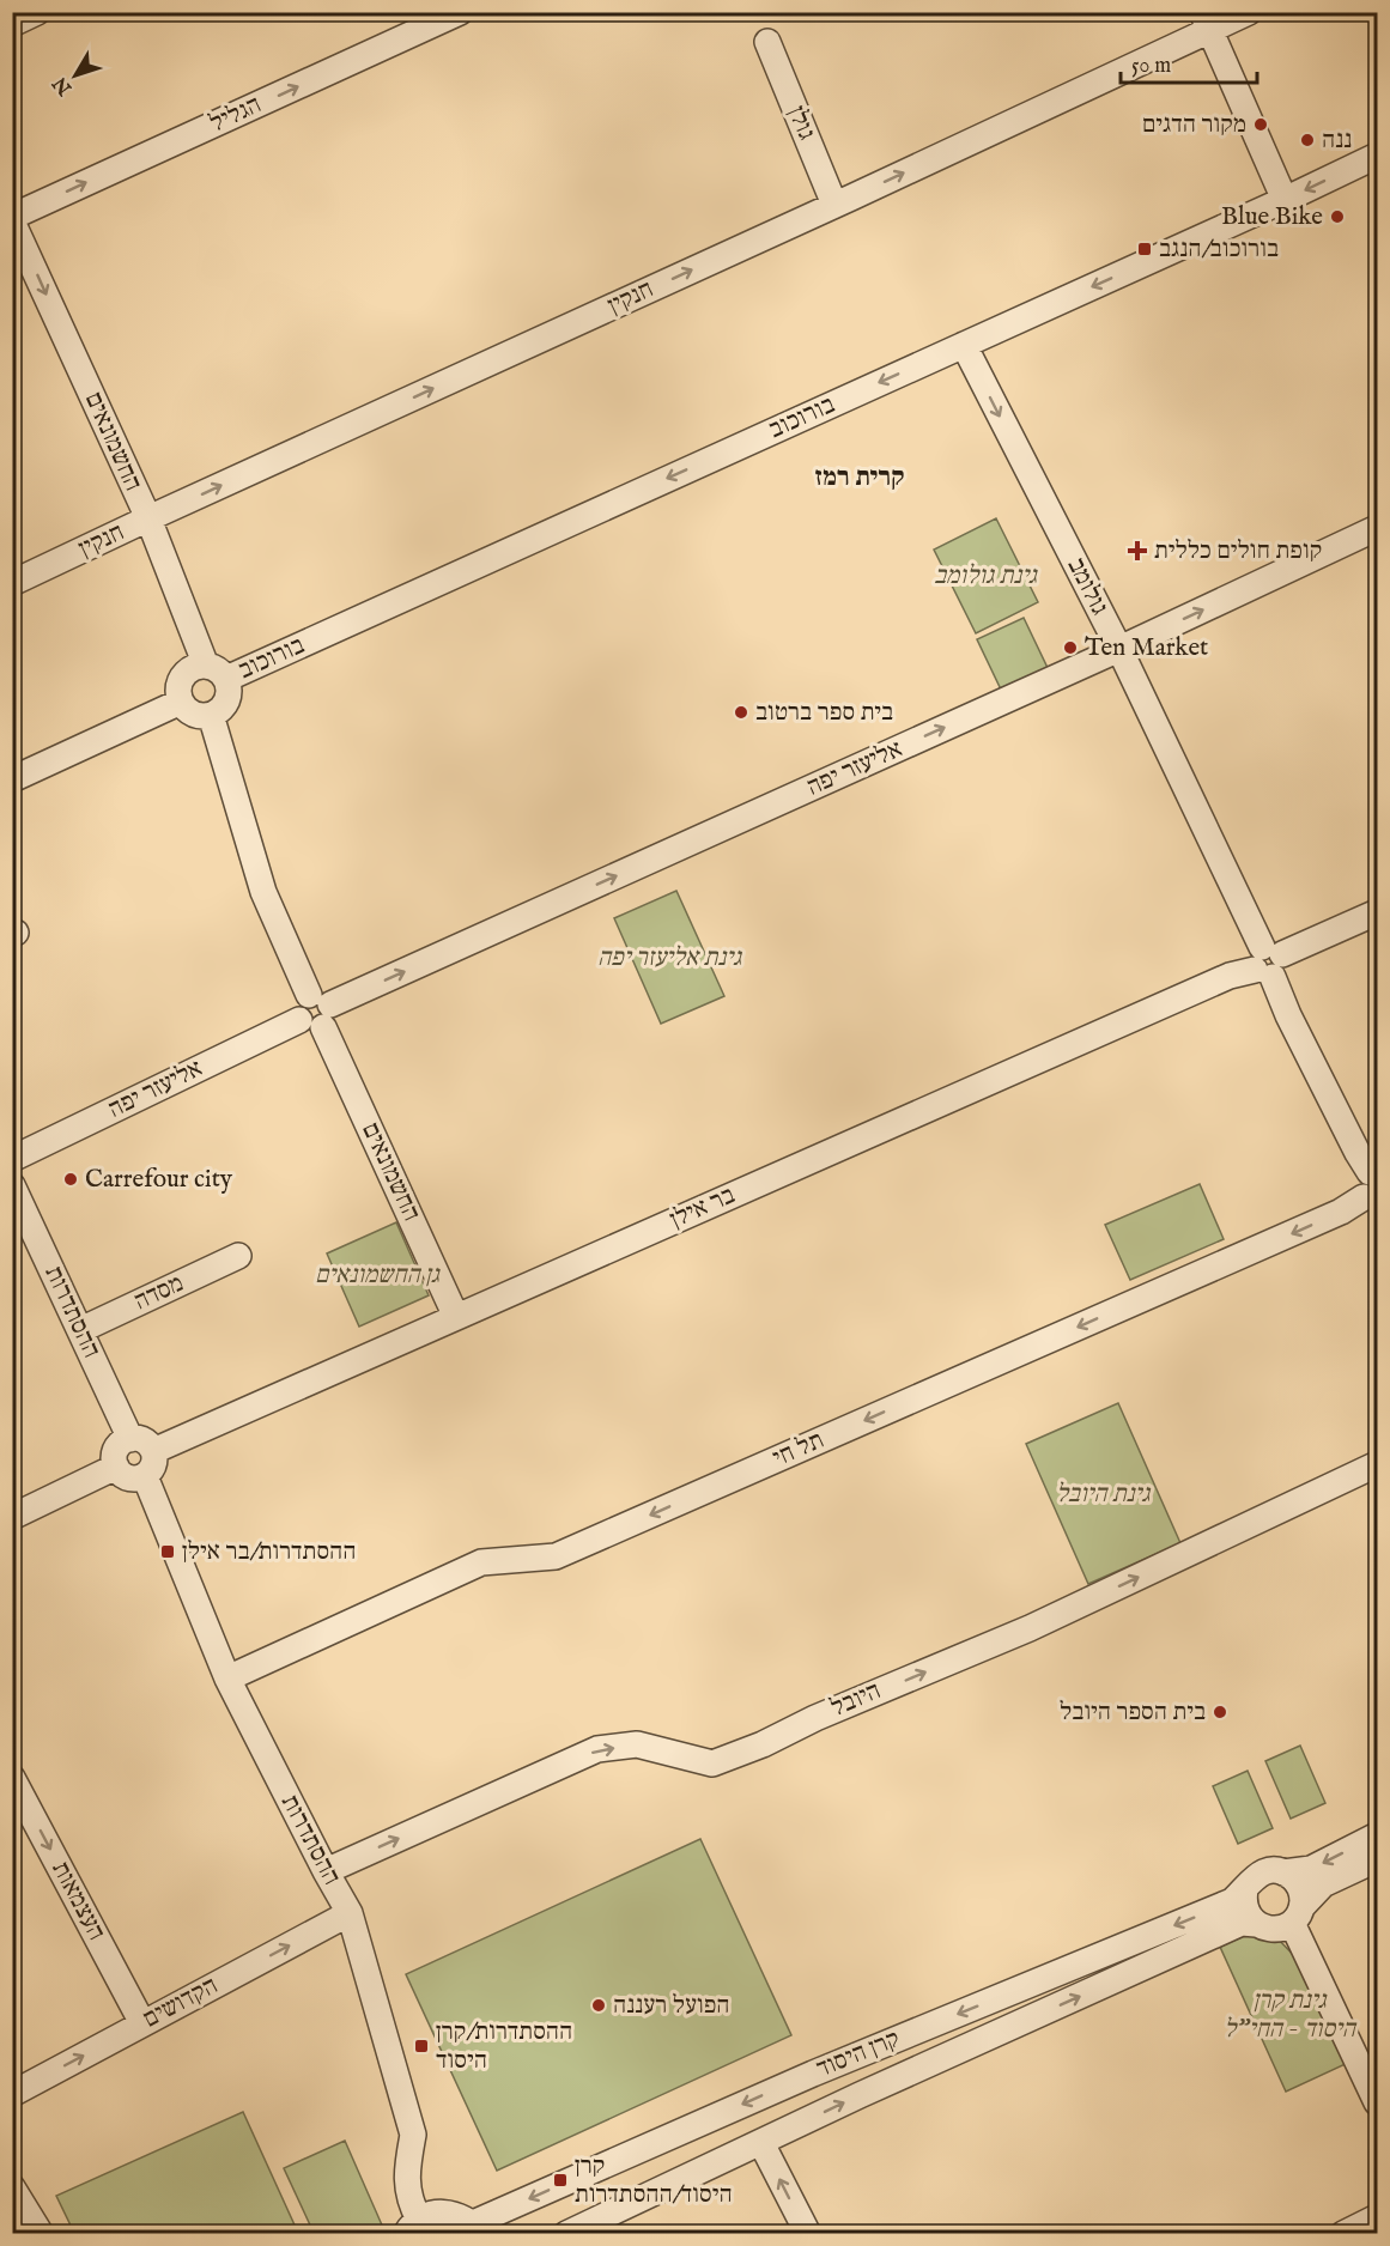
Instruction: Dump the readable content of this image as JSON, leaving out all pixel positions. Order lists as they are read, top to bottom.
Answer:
{
  "streets": {
    "street": [
      "הגליל",
      "גולן",
      "חנקין",
      "בורוכוב",
      "החשמונאים",
      "גולומב",
      "אליעזר יפה",
      "בר אילן",
      "מסדה",
      "ההסתדרות",
      "תל חי",
      "היובל",
      "העצמאות",
      "הקדושים",
      "קרן היסוד"
    ]
  },
  "crossings": [
    ["הגליל", "החשמונאים"],
    ["גולן", "חנקין"],
    ["חנקין", "החשמונאים"],
    ["בורוכוב", "החשמונאים"],
    ["בורוכוב", "גולומב"],
    ["החשמונאים", "אליעזר יפה"],
    ["החשמונאים", "בר אילן"],
    ["גולומב", "אליעזר יפה"],
    ["גולומב", "בר אילן"],
    ["בר אילן", "ההסתדרות"],
    ["מסדה", "ההסתדרות"],
    ["ההסתדרות", "תל חי"],
    ["ההסתדרות", "היובל"],
    ["ההסתדרות", "הקדושים"],
    ["העצמאות", "הקדושים"]
  ],
  "one_way": [
    "הגליל",
    "חנקין",
    "בורוכוב",
    "גולומב",
    "אליעזר יפה",
    "תל חי",
    "היובל",
    "העצמאות",
    "הקדושים"
  ],
  "districts": ["קרית רמז"],
  "parks": [
    "גינת גולומב",
    "גינת אליעזר יפה",
    "גן החשמונאים",
    "גינת היובל",
    "גינת קרן היסוד - החי\"ל"
  ],
  "places": {
    "other": [
      "מקור הדגים",
      "ננה",
      "Blue Bike",
      "Ten Market",
      "בית ספר ברטוב",
      "Carrefour city",
      "בית הספר היובל",
      "הפועל רעננה"
    ],
    "transit": [
      "בורוכוב/הנגב",
      "ההסתדרות/בר אילן",
      "ההסתדרות/קרן היסוד",
      "קרן היסוד/ההסתדרות"
    ],
    "health": ["קופת חולים כללית"]
  },
  "scale_bar": "50 m",
  "north": "bottom left"
}
